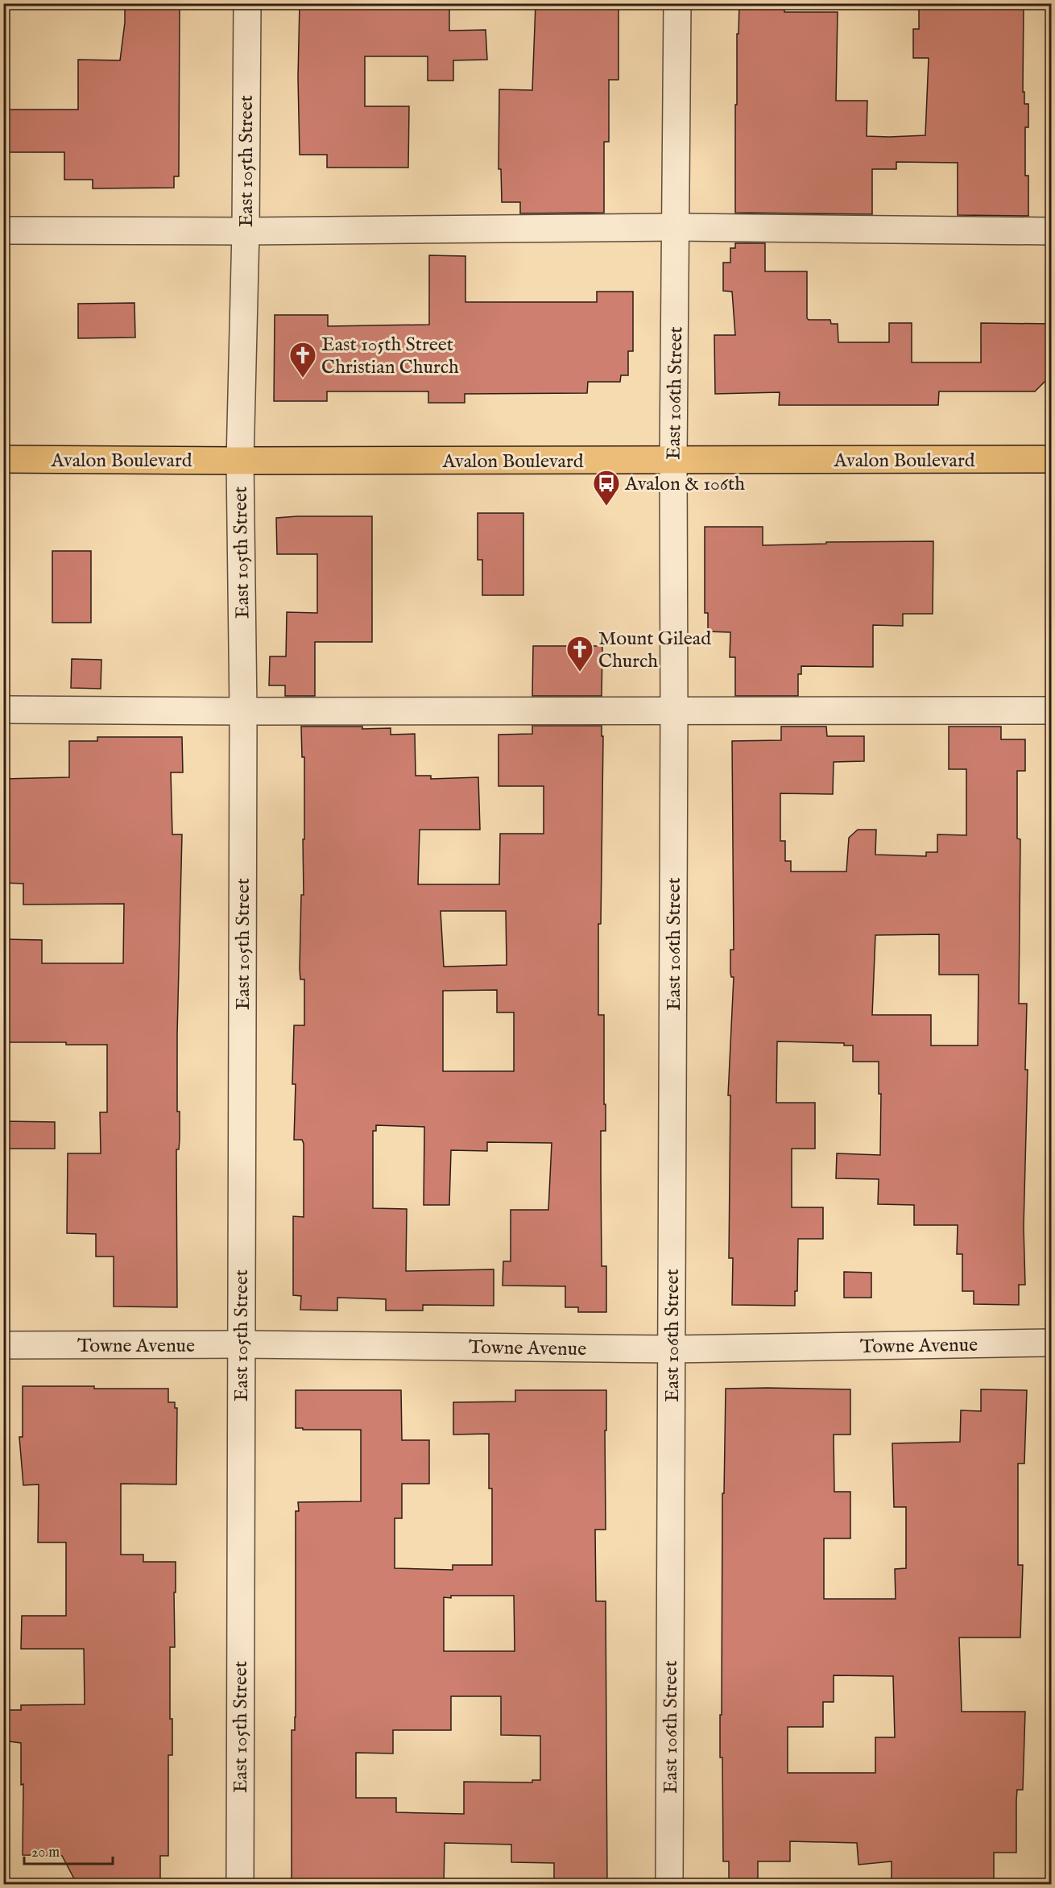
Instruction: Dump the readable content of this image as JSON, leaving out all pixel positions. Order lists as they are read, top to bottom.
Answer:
{
  "streets": {
    "main road": ["Avalon Boulevard"],
    "street": ["East 105th Street", "East 106th Street", "Towne Avenue"]
  },
  "crossings": [
    ["East 105th Street", "Avalon Boulevard"],
    ["East 105th Street", "Towne Avenue"],
    ["East 106th Street", "Avalon Boulevard"],
    ["East 106th Street", "Towne Avenue"]
  ],
  "places": {
    "church": ["East 105th Street Christian Church", "Mount Gilead Church"],
    "bus stop": ["Avalon & 106th"]
  },
  "scale_bar": "20 m"
}
